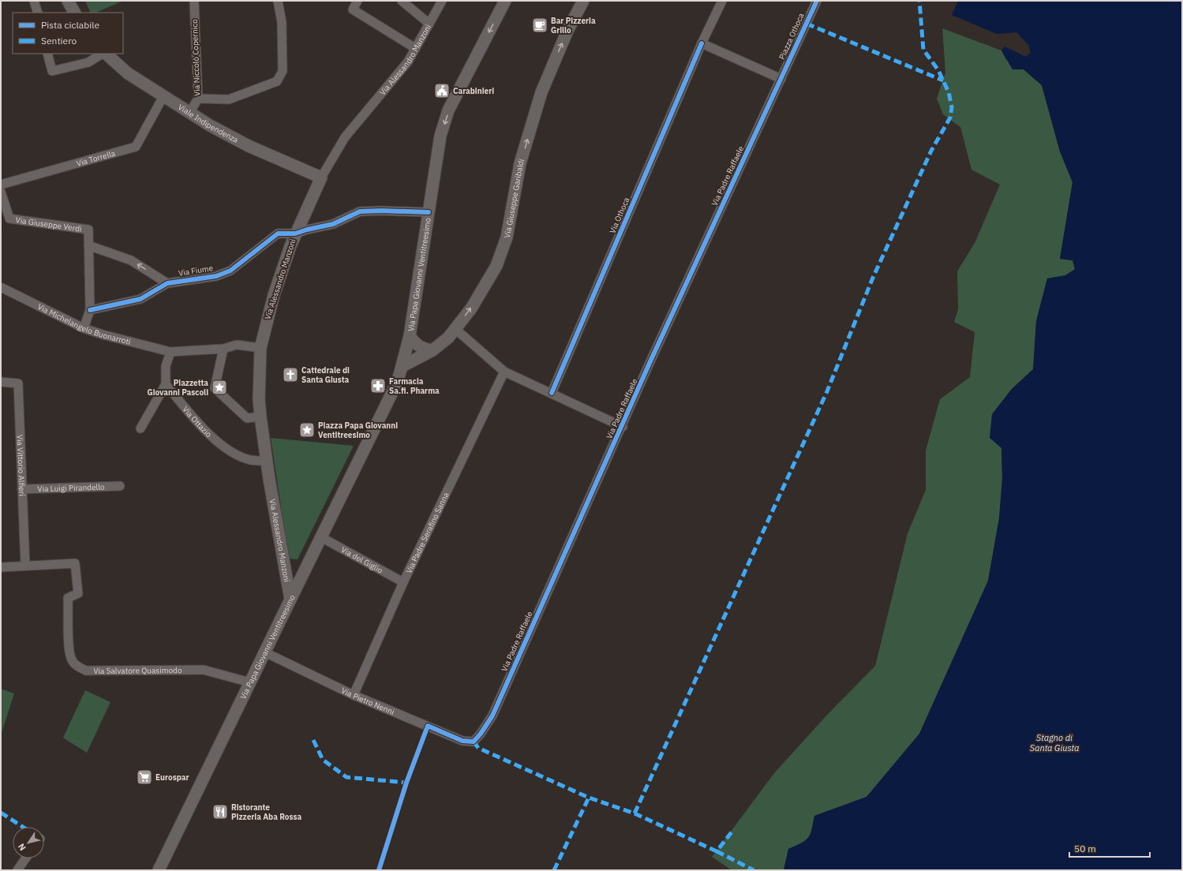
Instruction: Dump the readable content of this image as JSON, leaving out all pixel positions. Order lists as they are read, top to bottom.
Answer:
{
  "streets": {
    "main road": [
      "Via Alessandro Manzoni",
      "Viale Indipendenza",
      "Via Giuseppe Garibaldi",
      "Via Papa Giovanni Ventitreesimo"
    ],
    "street": [
      "Piazza Othoca",
      "Via Niccolò Copernico",
      "Via Torrella",
      "Via Padre Raffaele",
      "Via Othoca",
      "Via Giuseppe Verdi",
      "Via Fiume",
      "Via Michelangelo Buonarroti",
      "Via Ottazio",
      "Via Vittorio Alfieri",
      "Via Luigi Pirandello",
      "Via Padre Serafino Sanna",
      "Via del Giglio",
      "Via Salvatore Quasimodo",
      "Via Pietro Nenni"
    ]
  },
  "crossings": [
    ["Piazza Othoca", "Via Padre Raffaele"],
    ["Via Niccolò Copernico", "Viale Indipendenza"],
    ["Via Alessandro Manzoni", "Viale Indipendenza"],
    ["Via Alessandro Manzoni", "Via Fiume"],
    ["Via Alessandro Manzoni", "Via Papa Giovanni Ventitreesimo"],
    ["Via Alessandro Manzoni", "Via Michelangelo Buonarroti"],
    ["Via Alessandro Manzoni", "Via Ottazio"],
    ["Viale Indipendenza", "Via Torrella"],
    ["Via Padre Raffaele", "Via Pietro Nenni"],
    ["Via Giuseppe Garibaldi", "Via Papa Giovanni Ventitreesimo"],
    ["Via Fiume", "Via Papa Giovanni Ventitreesimo"],
    ["Via Papa Giovanni Ventitreesimo", "Via del Giglio"],
    ["Via Papa Giovanni Ventitreesimo", "Via Salvatore Quasimodo"],
    ["Via Papa Giovanni Ventitreesimo", "Via Pietro Nenni"],
    ["Via Vittorio Alfieri", "Via Luigi Pirandello"],
    ["Via Vittorio Alfieri", "Via Salvatore Quasimodo"],
    ["Via Padre Serafino Sanna", "Via del Giglio"],
    ["Via Padre Serafino Sanna", "Via Pietro Nenni"]
  ],
  "one_way": ["Via Giuseppe Garibaldi"],
  "water": ["Stagno di Santa Giusta"],
  "places": {
    "cafe": ["Bar Pizzeria Grillo"],
    "public building": ["Carabinieri"],
    "church": ["Cattedrale di Santa Giusta"],
    "pharmacy": ["Farmacia Sa.fi. Pharma"],
    "place": ["Piazzetta Giovanni Pascoli", "Piazza Papa Giovanni Ventitreesimo"],
    "supermarket": ["Eurospar"],
    "restaurant": ["Ristorante Pizzeria Aba Rossa"]
  },
  "legend": ["Pista ciclabile", "Sentiero"],
  "scale_bar": "50 m",
  "north": "bottom left"
}
